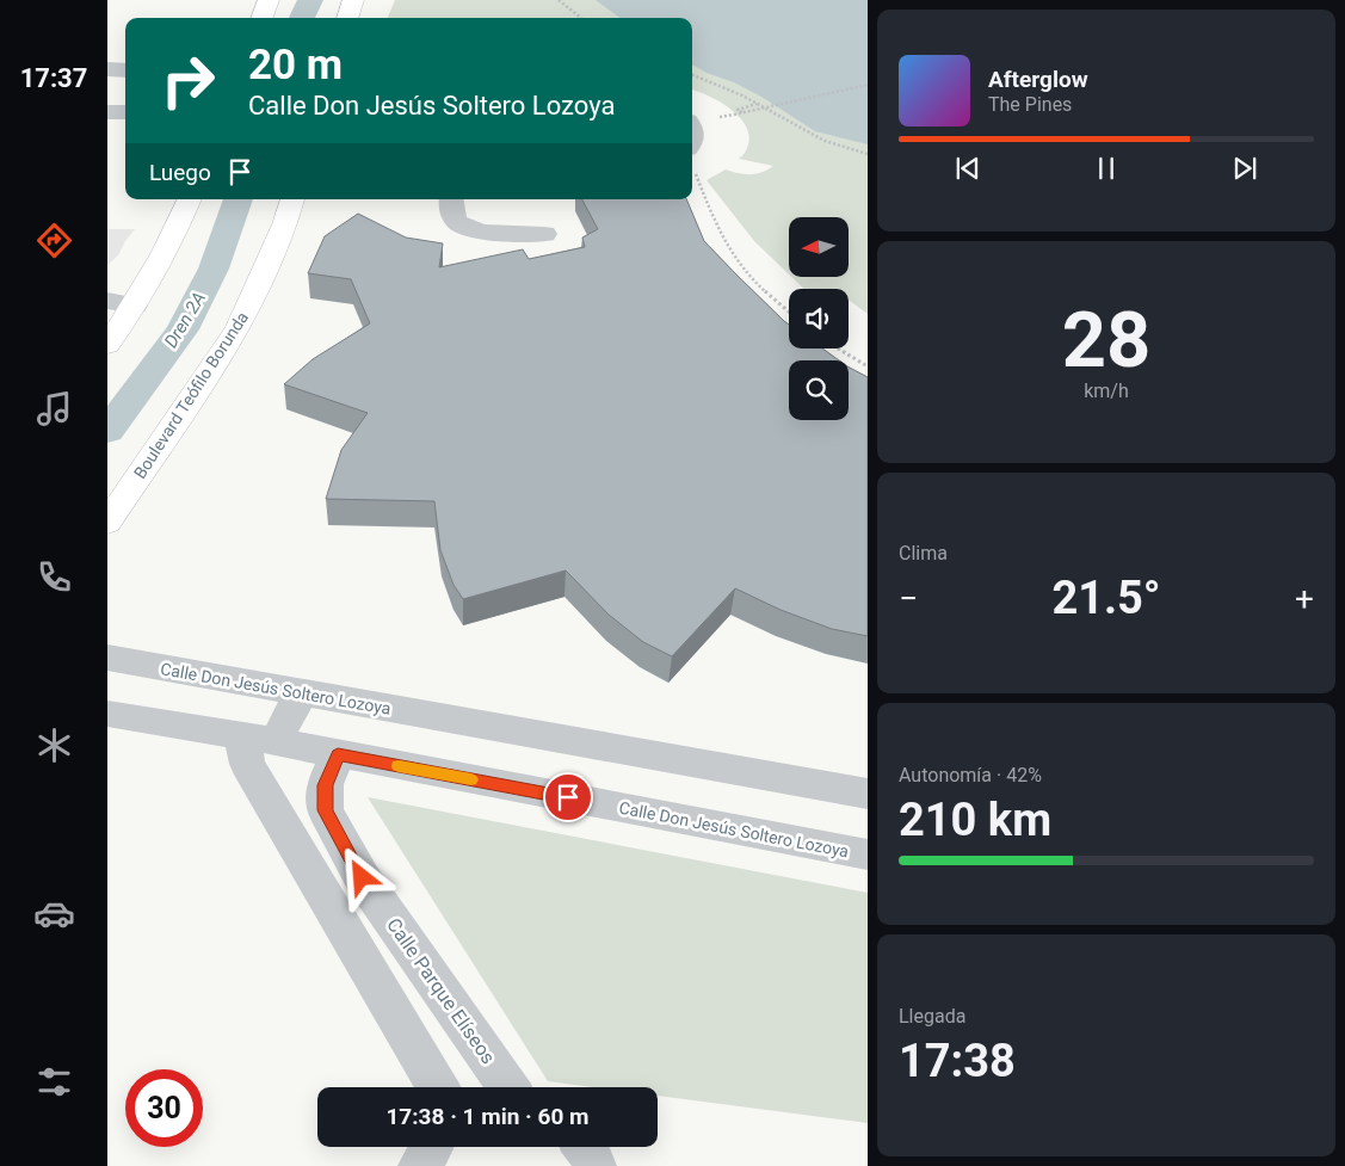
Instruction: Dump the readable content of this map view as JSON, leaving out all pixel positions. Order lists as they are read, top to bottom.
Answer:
{
  "streets": {
    "main road": ["Boulevard Teófilo Borunda"],
    "street": ["Calle Don Jesús Soltero Lozoya", "Calle Parque Elíseos"]
  },
  "crossings": [
    ["Calle Don Jesús Soltero Lozoya", "Calle Parque Elíseos"]
  ],
  "water": ["Dren 2A"],
  "north": "left",
  "page": {
    "tabs": "17:37",
    "turn": ["20 m", "Calle Don Jesús Soltero Lozoya"],
    "song": ["Afterglow", "The Pines"],
    "then": "Luego",
    "tile": [
      ["28", "km/h"],
      "Clima",
      ["Autonomía · 42%", "210 km"],
      ["Llegada", "17:38"]
    ],
    "heat": ["−", "21.5°", "+"],
    "limit": "30",
    "trip": "17:38 · 1 min · 60 m"
  }
}
